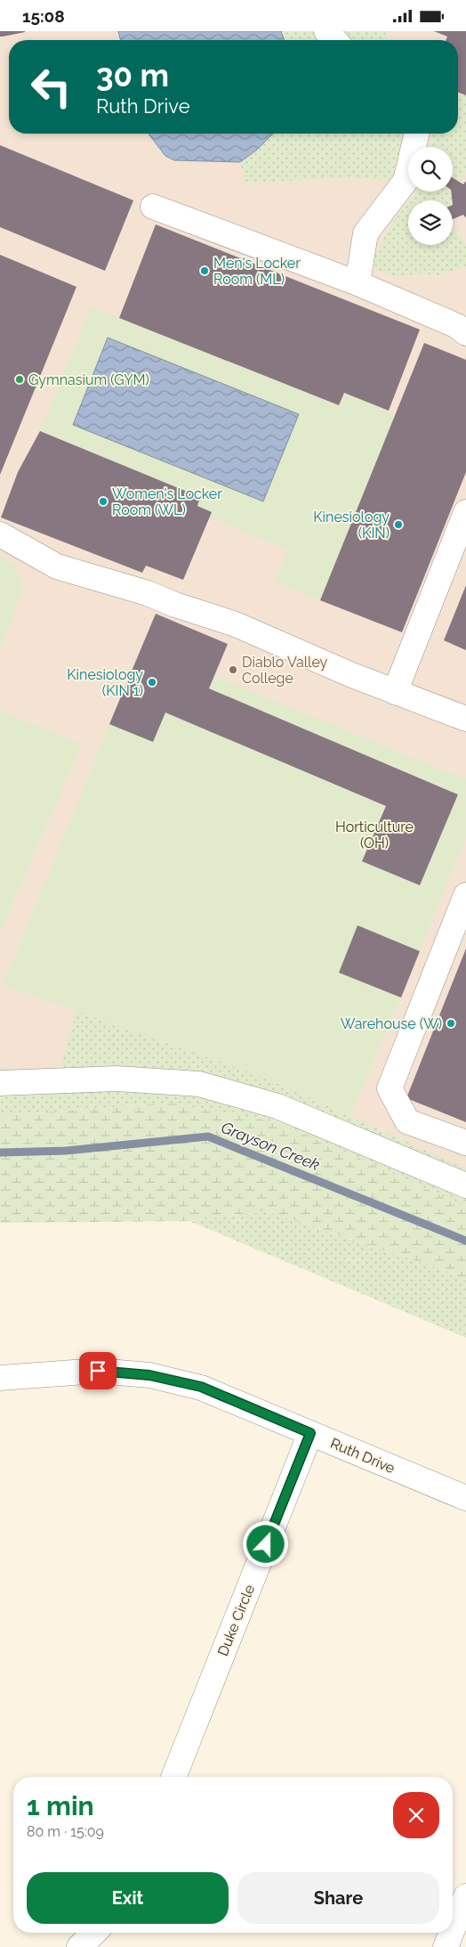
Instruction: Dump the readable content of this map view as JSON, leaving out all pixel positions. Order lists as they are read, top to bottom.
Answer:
{
  "streets": {
    "street": ["Ruth Drive", "Duke Circle"]
  },
  "crossings": [
    ["Ruth Drive", "Duke Circle"]
  ],
  "water": ["Grayson Creek"],
  "parks": ["Horticulture (OH)"],
  "places": [
    "Men's Locker Room (ML)",
    "Gymnasium (GYM)",
    "Women's Locker Room (WL)",
    "Kinesiology (KIN)",
    "Diablo Valley College",
    "Kinesiology (KIN 1)",
    "Warehouse (W)"
  ],
  "page": {
    "status": "15:08",
    "turn": ["30 m", "Ruth Drive"],
    "heading": ["1 min", "80 m · 15:09"],
    "buttons": ["Exit", "Share"]
  }
}
